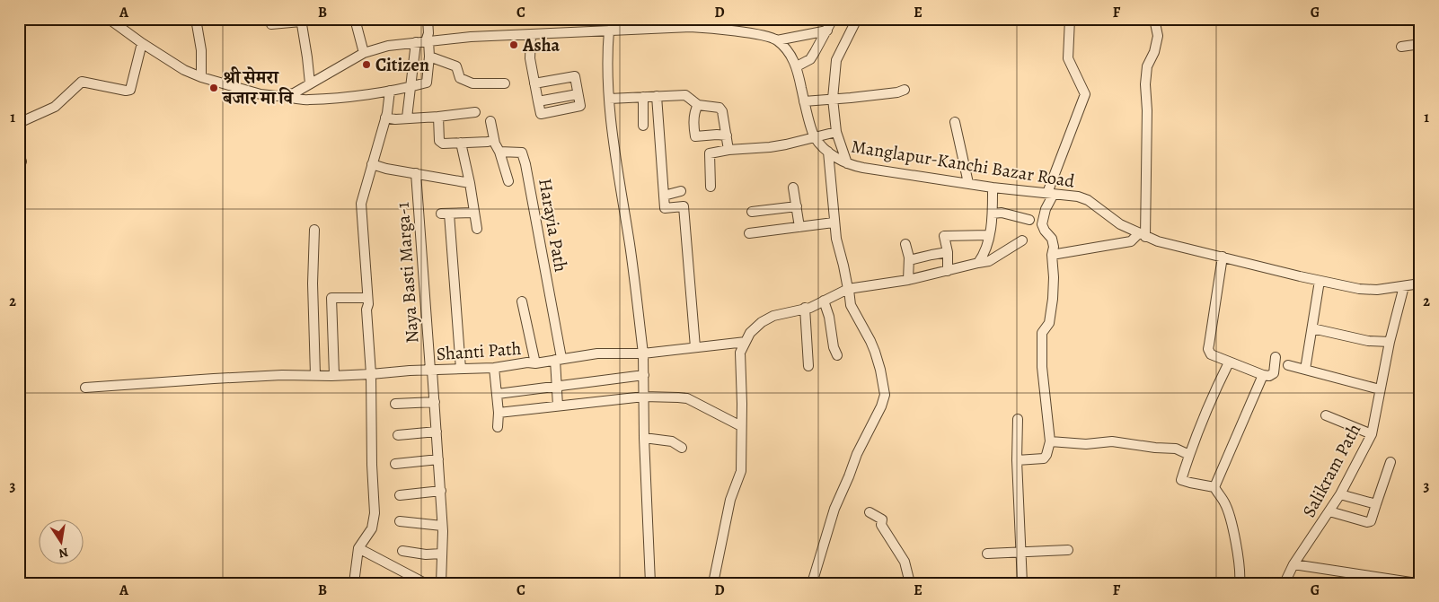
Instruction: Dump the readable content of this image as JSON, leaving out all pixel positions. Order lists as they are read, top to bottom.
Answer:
{
  "streets": {
    "street": [
      "Manglapur-Kanchi Bazar Road",
      "Harayia Path",
      "Naya Basti Marga-1",
      "Shanti Path",
      "Salikram Path"
    ]
  },
  "crossings": [
    ["Manglapur-Kanchi Bazar Road", "Salikram Path"],
    ["Harayia Path", "Shanti Path"],
    ["Naya Basti Marga-1", "Shanti Path"]
  ],
  "places": ["Asha", "Citizen", "श्री सेमरा बजार मा वि"],
  "north": "bottom",
  "grid": {
    "columns": [
      "A",
      "B",
      "C",
      "D",
      "E",
      "F",
      "G"
    ],
    "rows": ["1", "2", "3"]
  }
}
